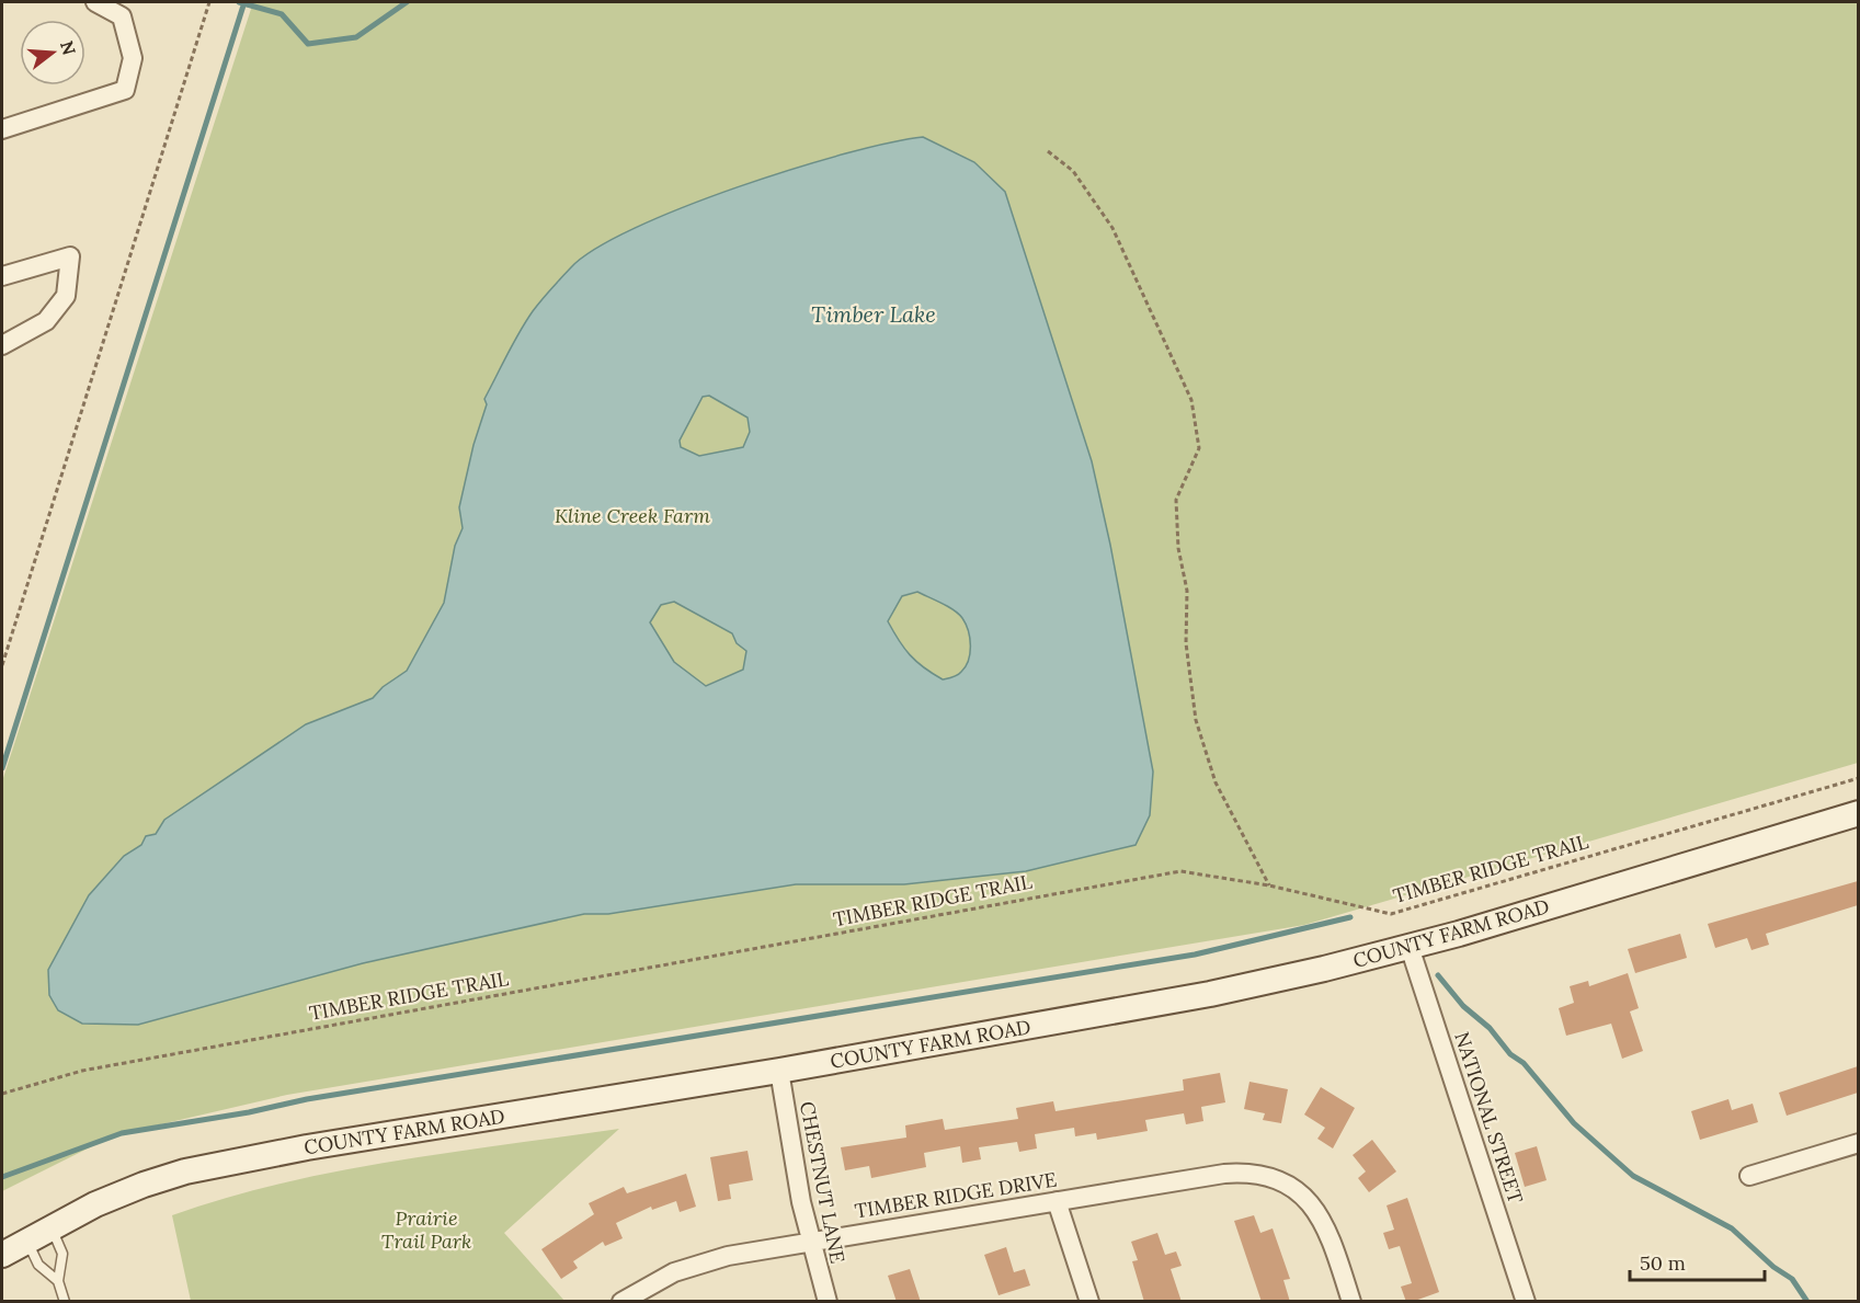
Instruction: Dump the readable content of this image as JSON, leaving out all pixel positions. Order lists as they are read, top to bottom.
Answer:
{
  "streets": {
    "main road": ["COUNTY FARM ROAD"],
    "street": ["NATIONAL STREET", "CHESTNUT LANE", "TIMBER RIDGE DRIVE"],
    "path": ["TIMBER RIDGE TRAIL"]
  },
  "crossings": [
    ["COUNTY FARM ROAD", "NATIONAL STREET"],
    ["COUNTY FARM ROAD", "CHESTNUT LANE"],
    ["CHESTNUT LANE", "TIMBER RIDGE DRIVE"]
  ],
  "water": ["Timber Lake"],
  "parks": ["Kline Creek Farm", "Prairie Trail Park"],
  "scale_bar": "50 m",
  "north": "right"
}
